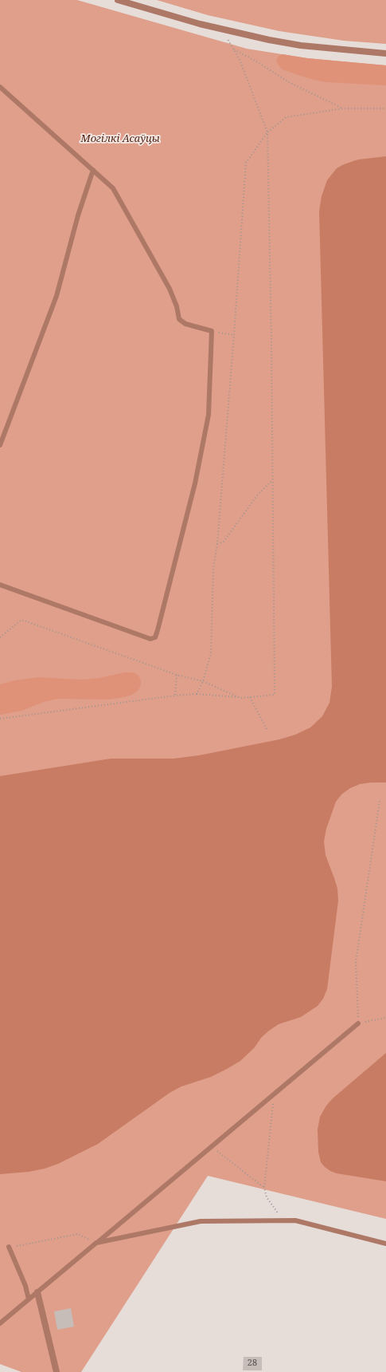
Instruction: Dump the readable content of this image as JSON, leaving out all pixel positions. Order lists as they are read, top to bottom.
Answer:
{
  "parks": ["Могілкі Асаўцы"],
  "house_numbers": ["28"]
}
